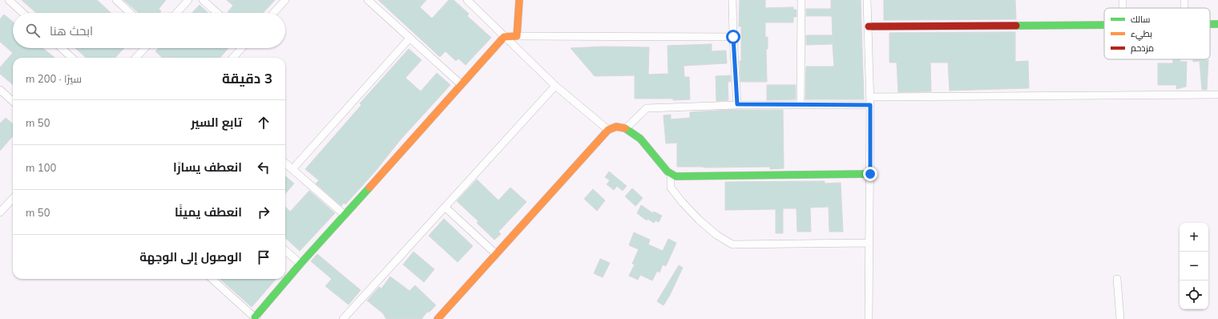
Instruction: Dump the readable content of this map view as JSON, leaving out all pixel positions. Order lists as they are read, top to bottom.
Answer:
{
  "legend": ["سالك", "بطيء", "مزدحم"],
  "page": {
    "search": "ابحث هنا",
    "heading": ["3 دقيقة", "سيرًا · 200 m"],
    "list": [
      ["تابع السير", "50 m"],
      ["انعطف يسارًا", "100 m"],
      ["انعطف يمينًا", "50 m"],
      "الوصول إلى الوجهة"
    ],
    "map_buttons": ["+", "−"]
  }
}
